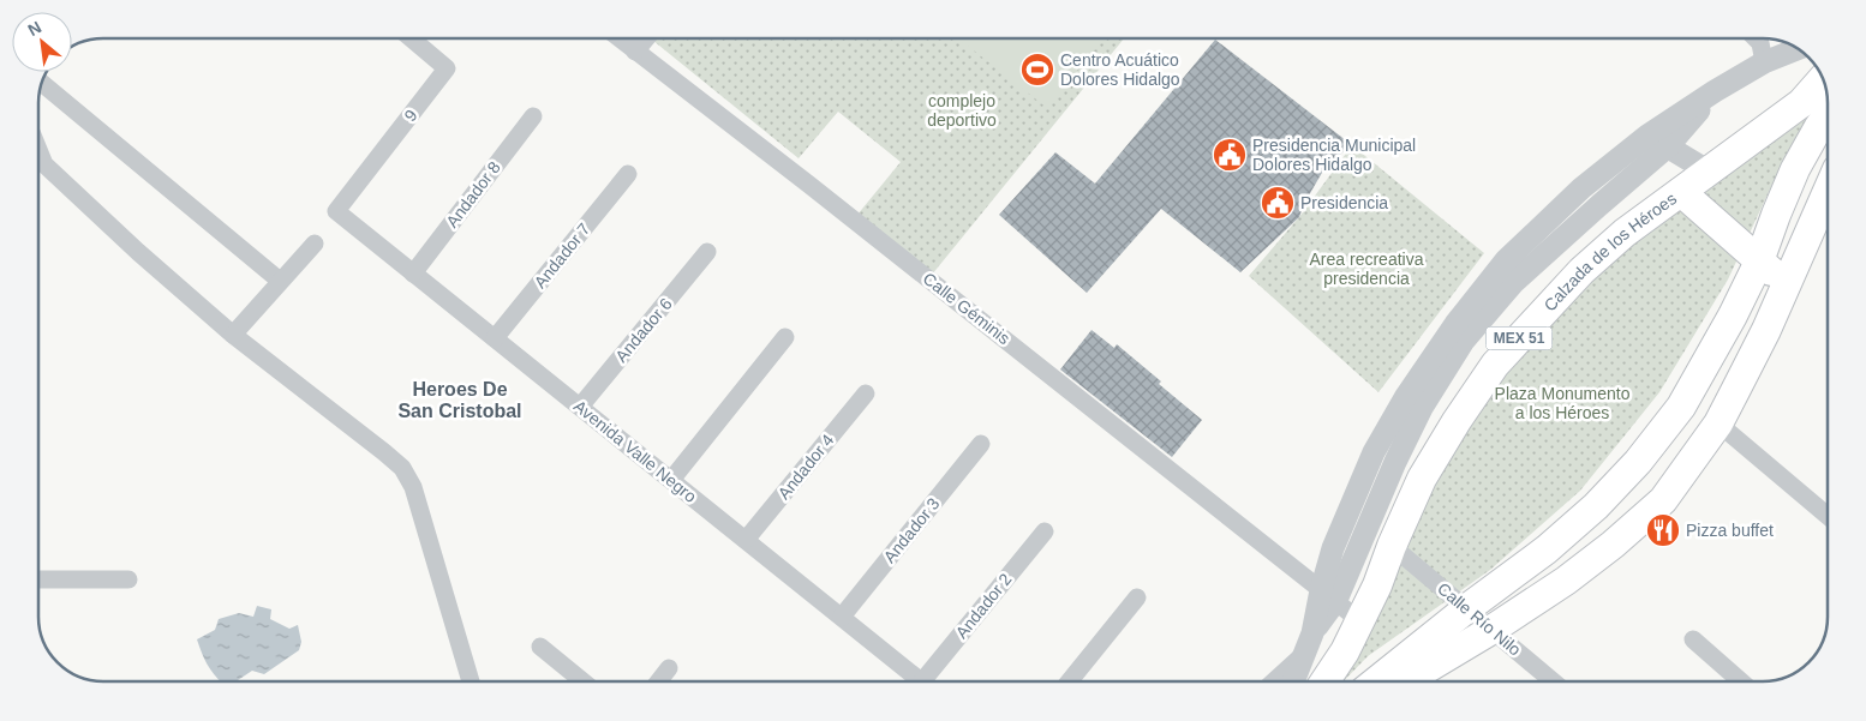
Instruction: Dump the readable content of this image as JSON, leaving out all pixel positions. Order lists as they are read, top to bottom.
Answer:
{
  "streets": {
    "main road": ["Calzada de los Héroes", "MEX 51"],
    "street": [
      "9",
      "Andador 8",
      "Andador 7",
      "Calle Géminis",
      "Andador 6",
      "Avenida Valle Negro",
      "Andador 4",
      "Andador 3",
      "Andador 2",
      "Calle Río Nilo"
    ]
  },
  "crossings": [
    ["9", "Avenida Valle Negro"],
    ["Andador 8", "Avenida Valle Negro"],
    ["Calzada de los Héroes", "Calle Géminis"],
    ["Calzada de los Héroes", "Calle Río Nilo"],
    ["Andador 7", "Avenida Valle Negro"],
    ["Andador 6", "Avenida Valle Negro"],
    ["Avenida Valle Negro", "Andador 4"],
    ["Avenida Valle Negro", "Andador 3"]
  ],
  "districts": ["Heroes De San Cristobal"],
  "parks": ["complejo deportivo", "Area recreativa presidencia", "Plaza Monumento a los Héroes"],
  "places": {
    "sports": ["Centro Acuático Dolores Hidalgo"],
    "public building": ["Presidencia Municipal Dolores Hidalgo", "Presidencia"],
    "restaurant": ["Pizza buffet"]
  },
  "north": "top left"
}
